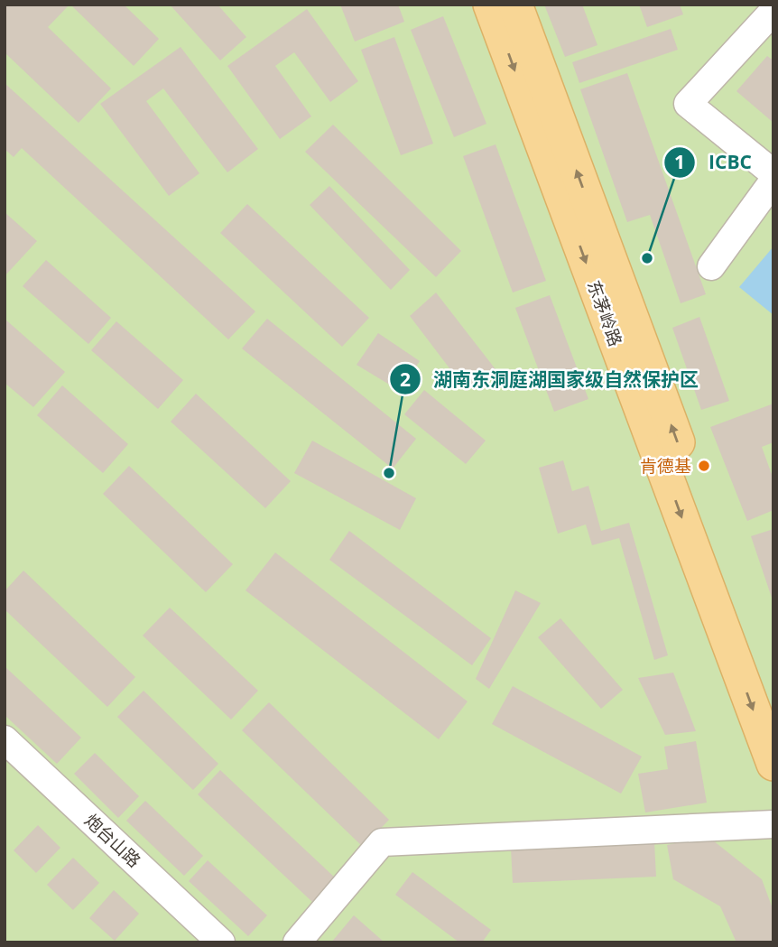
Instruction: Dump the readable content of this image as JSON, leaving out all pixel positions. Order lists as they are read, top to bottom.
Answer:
{
  "streets": {
    "main road": ["东茅岭路"],
    "street": ["炮台山路"]
  },
  "places": ["ICBC", "肯德基", "湖南东洞庭湖国家级自然保护区"]
}
